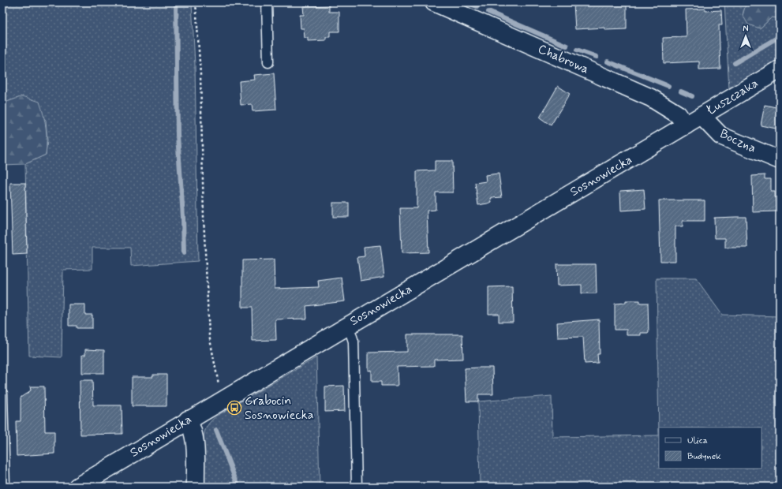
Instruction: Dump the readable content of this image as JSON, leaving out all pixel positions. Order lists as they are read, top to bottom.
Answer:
{
  "streets": {
    "street": [
      "Chabrowa",
      "Łuszczaka",
      "Boczna",
      "Sosnowiecka"
    ]
  },
  "crossings": [
    ["Chabrowa", "Łuszczaka"],
    ["Chabrowa", "Sosnowiecka"],
    ["Łuszczaka", "Boczna"],
    ["Łuszczaka", "Sosnowiecka"]
  ],
  "places": {
    "bus stop": ["Grabocin Sosnowiecka"]
  },
  "legend": ["Ulica", "Budynek"],
  "north": "top"
}
